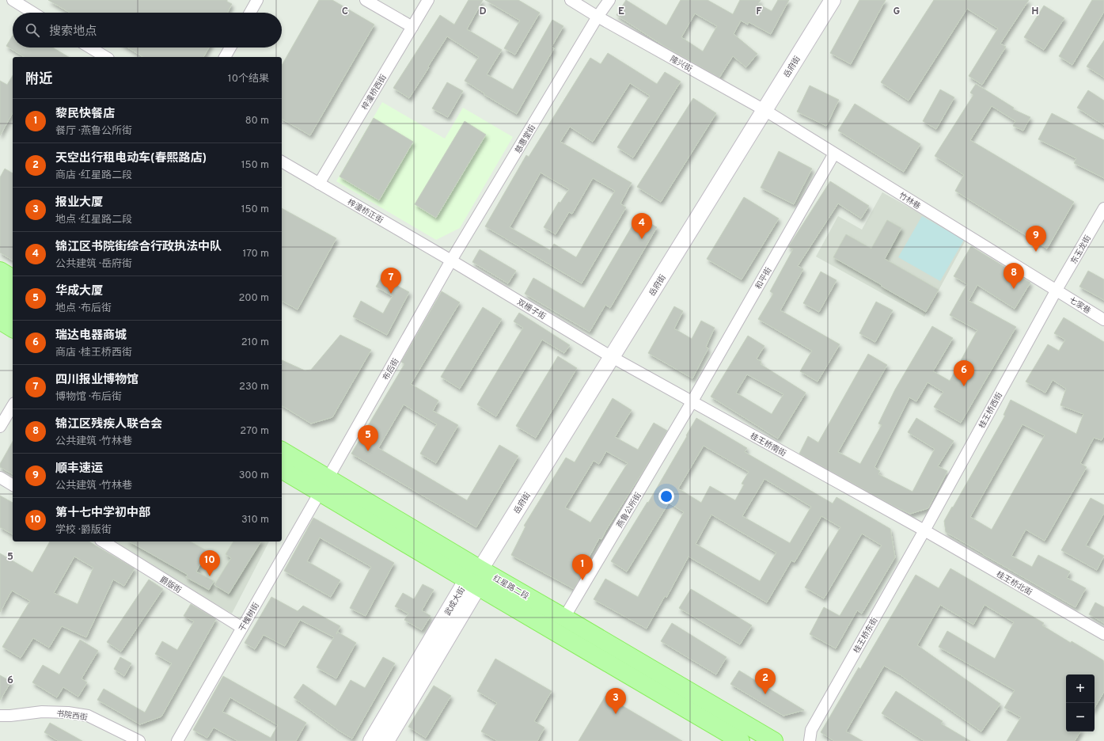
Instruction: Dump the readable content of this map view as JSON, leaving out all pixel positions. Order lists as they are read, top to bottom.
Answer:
{
  "streets": {
    "main road": ["红星路二段"],
    "street": [
      "隆兴街",
      "岳府街",
      "梓潼桥西街",
      "慈惠堂街",
      "竹林巷",
      "梓潼桥正街",
      "东玉龙街",
      "和平街",
      "七家巷",
      "双栅子街",
      "布后街",
      "桂王桥西街",
      "桂王桥南街",
      "燕鲁公所街",
      "桂王桥北街",
      "爵版街",
      "武成大街",
      "干槐树街",
      "桂王桥东街",
      "书院西街"
    ]
  },
  "crossings": [
    ["隆兴街", "岳府街"],
    ["隆兴街", "慈惠堂街"],
    ["隆兴街", "竹林巷"],
    ["岳府街", "竹林巷"],
    ["岳府街", "双栅子街"],
    ["岳府街", "桂王桥南街"],
    ["岳府街", "红星路二段"],
    ["岳府街", "武成大街"],
    ["梓潼桥西街", "梓潼桥正街"],
    ["慈惠堂街", "梓潼桥正街"],
    ["慈惠堂街", "双栅子街"],
    ["慈惠堂街", "布后街"],
    ["竹林巷", "东玉龙街"],
    ["竹林巷", "和平街"],
    ["竹林巷", "七家巷"],
    ["竹林巷", "桂王桥西街"],
    ["梓潼桥正街", "双栅子街"],
    ["梓潼桥正街", "布后街"],
    ["东玉龙街", "七家巷"],
    ["东玉龙街", "桂王桥西街"],
    ["和平街", "桂王桥南街"],
    ["和平街", "燕鲁公所街"],
    ["七家巷", "桂王桥西街"],
    ["双栅子街", "布后街"],
    ["双栅子街", "桂王桥南街"],
    ["布后街", "红星路二段"],
    ["桂王桥西街", "桂王桥南街"],
    ["桂王桥西街", "桂王桥北街"],
    ["桂王桥西街", "桂王桥东街"],
    ["桂王桥南街", "燕鲁公所街"],
    ["桂王桥南街", "桂王桥北街"],
    ["桂王桥南街", "桂王桥东街"],
    ["燕鲁公所街", "红星路二段"],
    ["桂王桥北街", "桂王桥东街"],
    ["爵版街", "干槐树街"],
    ["红星路二段", "武成大街"]
  ],
  "page": {
    "search": "搜索地点",
    "heading": ["附近", "10个结果"],
    "list": [
      {
        "mark": "1",
        "name": "黎民快餐店",
        "note": "餐厅 · 燕鲁公所街",
        "value": "80 m"
      },
      {
        "mark": "2",
        "name": "天空出行租电动车(春熙路店)",
        "note": "商店 · 红星路二段",
        "value": "150 m"
      },
      {
        "mark": "3",
        "name": "报业大厦",
        "note": "地点 · 红星路二段",
        "value": "150 m"
      },
      {
        "mark": "4",
        "name": "锦江区书院街综合行政执法中队",
        "note": "公共建筑 · 岳府街",
        "value": "170 m"
      },
      {
        "mark": "5",
        "name": "华成大厦",
        "note": "地点 · 布后街",
        "value": "200 m"
      },
      {
        "mark": "6",
        "name": "瑞达电器商城",
        "note": "商店 · 桂王桥西街",
        "value": "210 m"
      },
      {
        "mark": "7",
        "name": "四川报业博物馆",
        "note": "博物馆 · 布后街",
        "value": "230 m"
      },
      {
        "mark": "8",
        "name": "锦江区残疾人联合会",
        "note": "公共建筑 · 竹林巷",
        "value": "270 m"
      },
      {
        "mark": "9",
        "name": "顺丰速运",
        "note": "公共建筑 · 竹林巷",
        "value": "300 m"
      },
      {
        "mark": "10",
        "name": "第十七中学初中部",
        "note": "学校 · 爵版街",
        "value": "310 m"
      }
    ],
    "pins": [
      "4",
      "9",
      "8",
      "7",
      "6",
      "5",
      "10",
      "1",
      "2",
      "3"
    ],
    "map_buttons": ["+", "−"]
  },
  "grid": {
    "columns": [
      "C",
      "D",
      "E",
      "F",
      "G",
      "H"
    ],
    "rows": ["5", "6"]
  }
}
